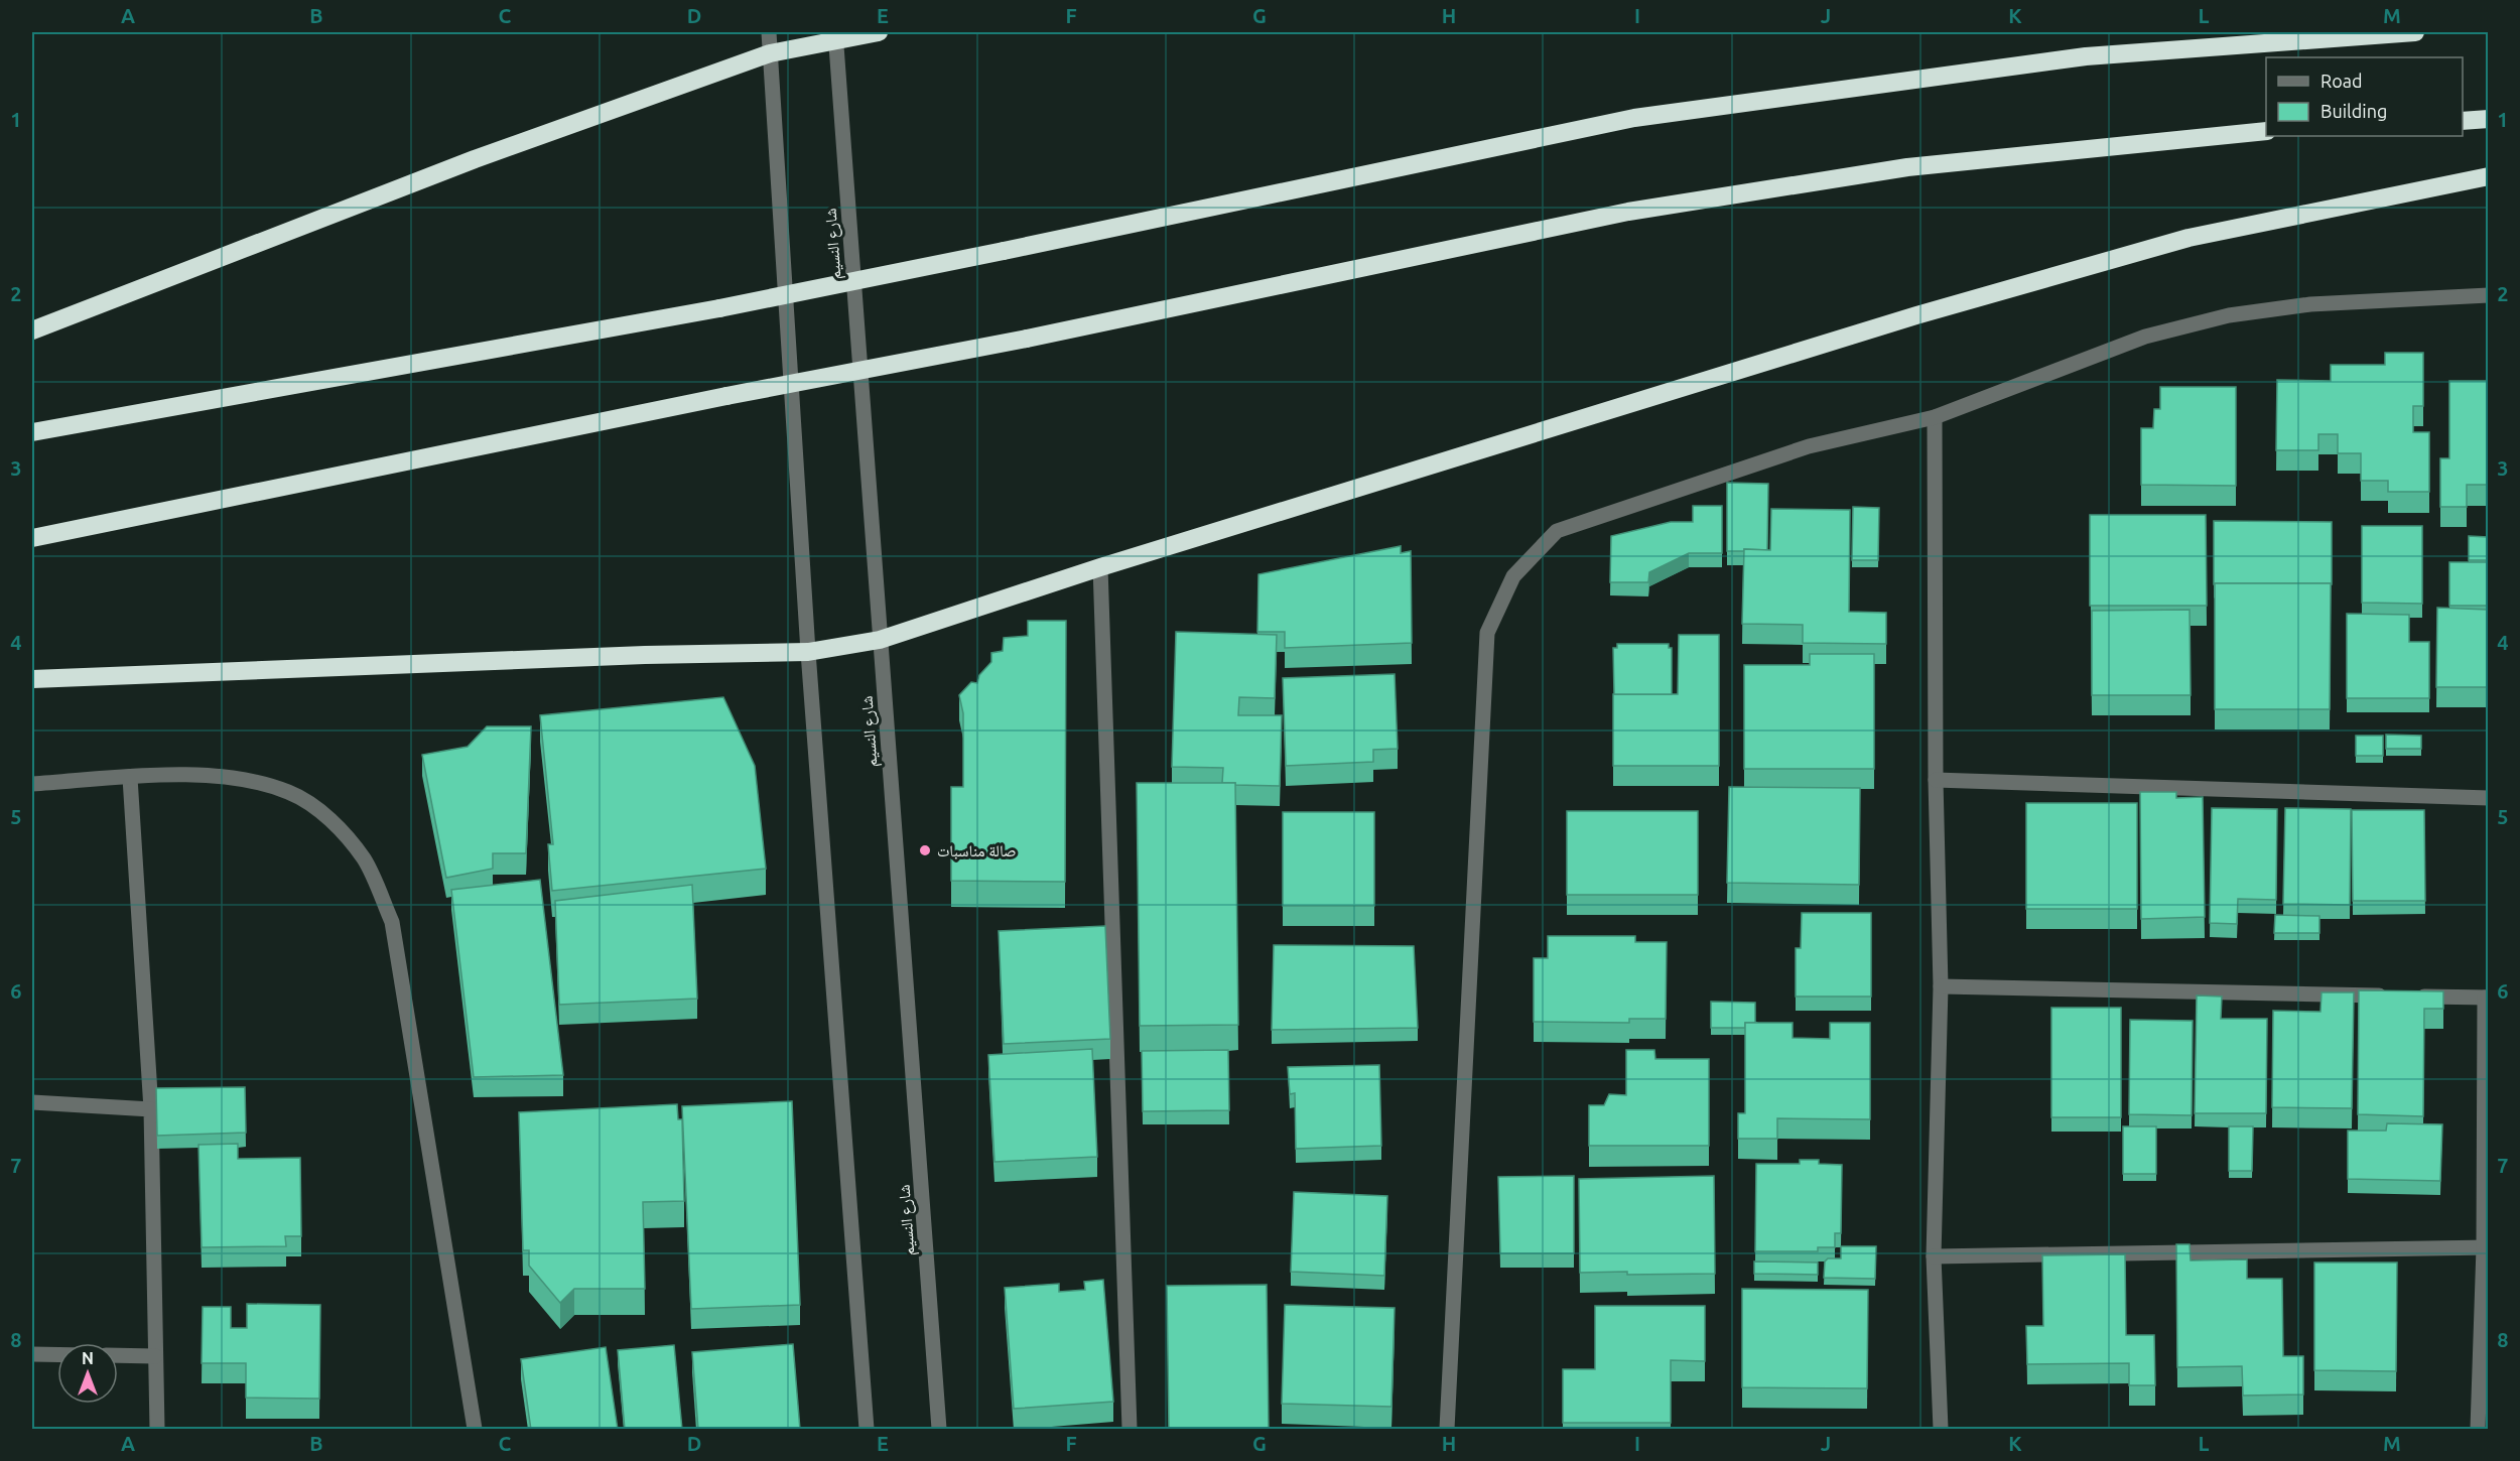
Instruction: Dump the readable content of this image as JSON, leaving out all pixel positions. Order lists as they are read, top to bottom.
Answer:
{
  "streets": {
    "street": ["شارع النسيم"]
  },
  "places": ["صالة مناسبات"],
  "legend": ["Road", "Building"],
  "north": "top",
  "grid": {
    "columns": [
      "A",
      "B",
      "C",
      "D",
      "E",
      "F",
      "G",
      "H",
      "I",
      "J",
      "K",
      "L",
      "M"
    ],
    "rows": [
      "1",
      "2",
      "3",
      "4",
      "5",
      "6",
      "7",
      "8"
    ]
  }
}
